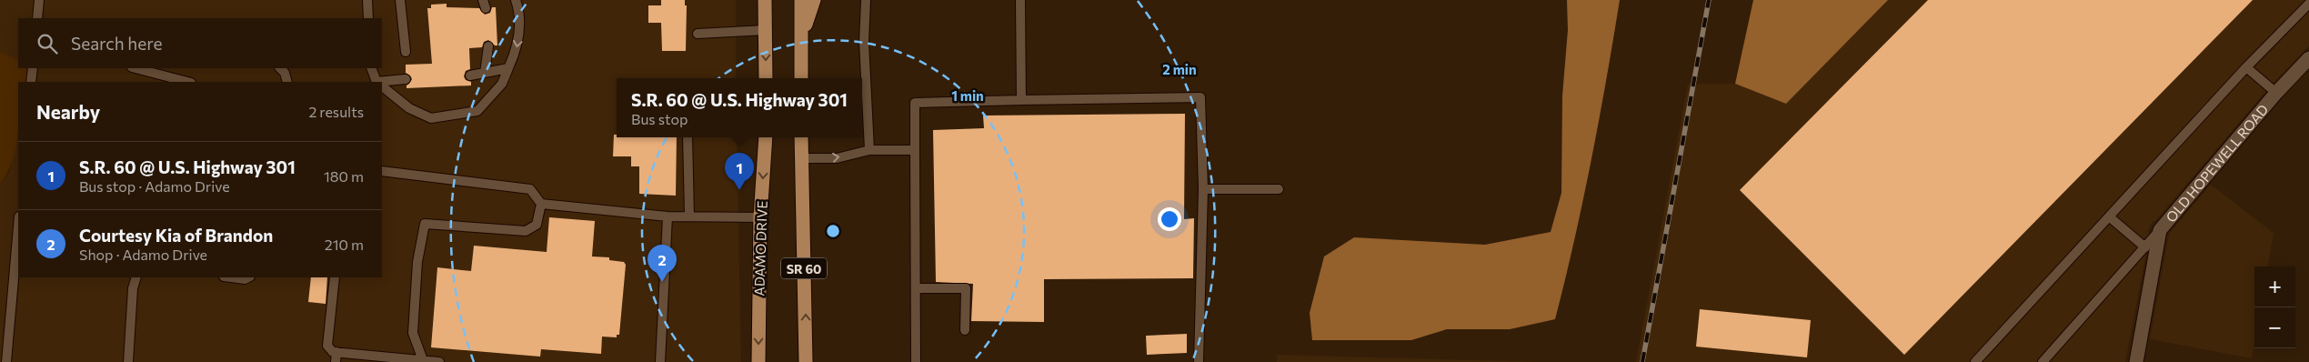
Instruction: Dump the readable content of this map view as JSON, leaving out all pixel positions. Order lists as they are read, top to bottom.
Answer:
{
  "streets": {
    "main road": ["ADAMO DRIVE", "SR 60"],
    "street": ["OLD HOPEWELL ROAD"]
  },
  "page": {
    "search": "Search here",
    "popup": ["S.R. 60 @ U.S. Highway 301", "Bus stop"],
    "heading": ["Nearby", "2 results"],
    "list": [
      {
        "mark": "1",
        "name": "S.R. 60 @ U.S. Highway 301",
        "note": "Bus stop · Adamo Drive",
        "value": "180 m"
      },
      {
        "mark": "2",
        "name": "Courtesy Kia of Brandon",
        "note": "Shop · Adamo Drive",
        "value": "210 m"
      }
    ],
    "pins": ["1", "2"],
    "map_buttons": ["+", "−"]
  },
  "rings": ["2 min", "1 min"]
}
